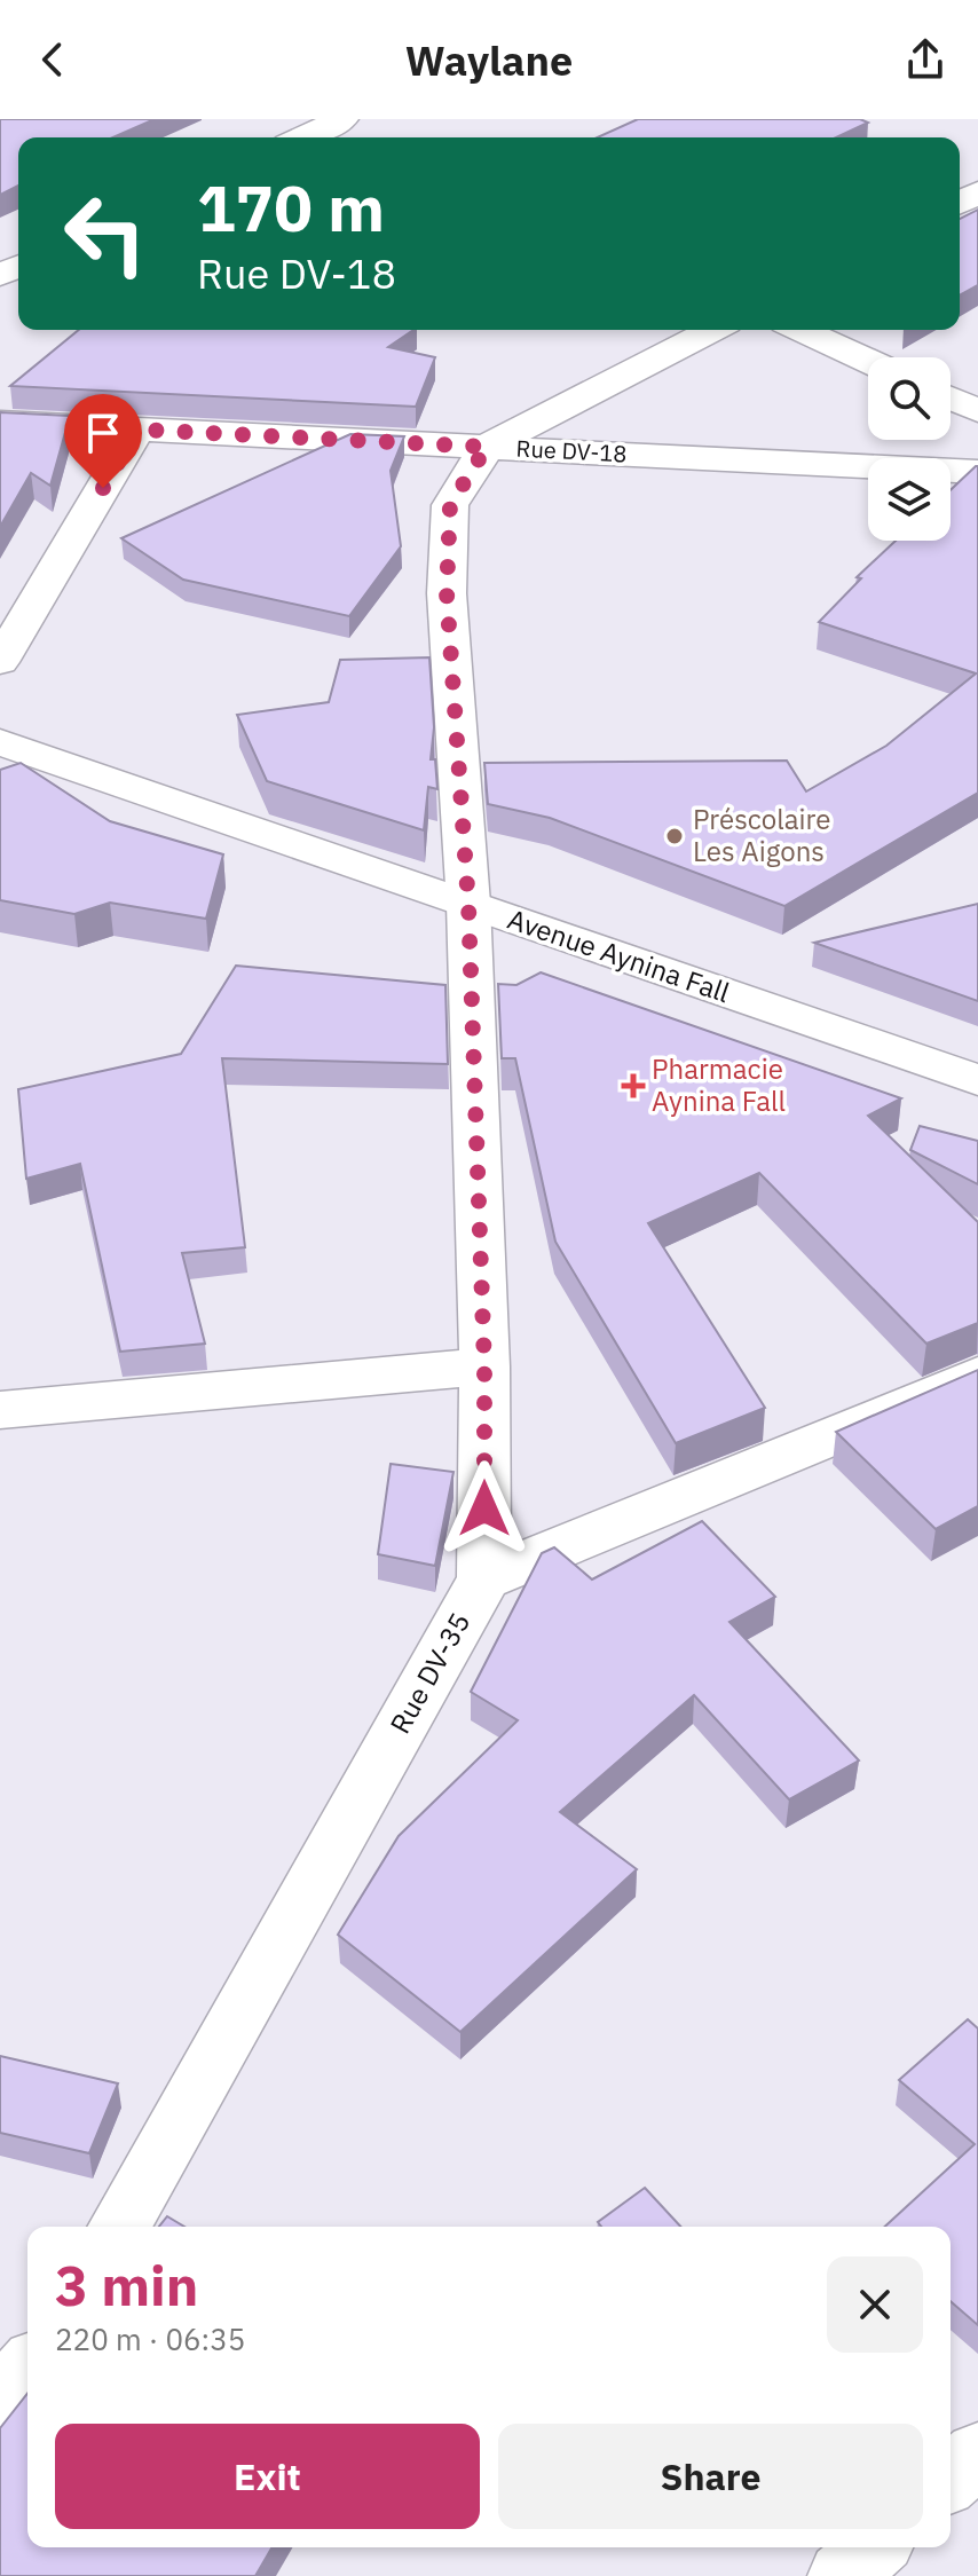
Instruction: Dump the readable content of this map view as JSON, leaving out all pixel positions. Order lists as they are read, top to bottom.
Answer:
{
  "streets": {
    "main road": ["Rue DV-18", "Avenue Aynina Fall", "Rue DV-35"]
  },
  "places": {
    "other": ["Préscolaire Les Aigons"],
    "health": ["Pharmacie Aynina Fall"]
  },
  "page": {
    "header": "Waylane",
    "turn": ["170 m", "Rue DV-18"],
    "heading": ["3 min", "220 m · 06:35"],
    "buttons": ["Exit", "Share"]
  }
}
